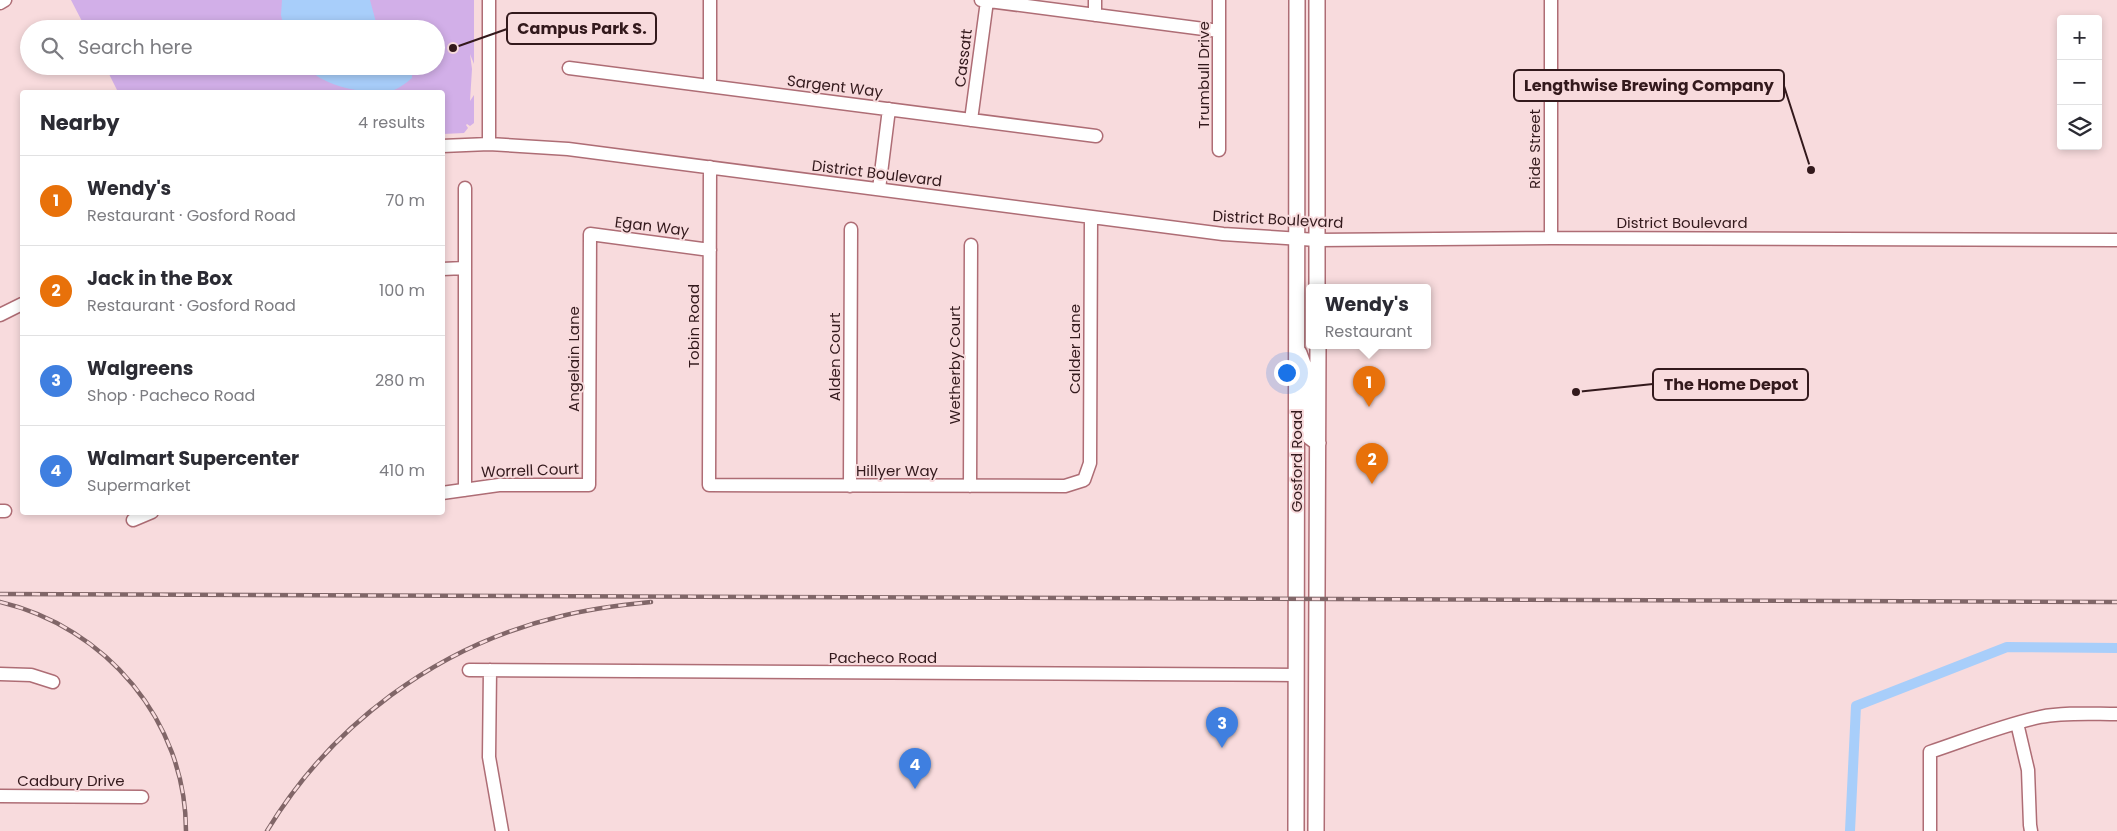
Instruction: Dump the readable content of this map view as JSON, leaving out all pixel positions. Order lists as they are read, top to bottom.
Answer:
{
  "streets": {
    "main road": ["Gosford Road"],
    "street": [
      "Cassatt",
      "Trumbull Drive",
      "Sargent Way",
      "Ride Street",
      "District Boulevard",
      "Egan Way",
      "Tobin Road",
      "Calder Lane",
      "Alden Court",
      "Angelain Lane",
      "Wetherby Court",
      "Worrell Court",
      "Hillyer Way",
      "Pacheco Road",
      "Cadbury Drive"
    ]
  },
  "crossings": [
    ["Cassatt", "Sargent Way"],
    ["Ride Street", "District Boulevard"],
    ["District Boulevard", "Tobin Road"],
    ["District Boulevard", "Calder Lane"],
    ["District Boulevard", "Gosford Road"],
    ["Egan Way", "Tobin Road"],
    ["Egan Way", "Angelain Lane"],
    ["Tobin Road", "Hillyer Way"],
    ["Calder Lane", "Hillyer Way"],
    ["Alden Court", "Hillyer Way"],
    ["Angelain Lane", "Worrell Court"],
    ["Wetherby Court", "Hillyer Way"],
    ["Gosford Road", "Pacheco Road"]
  ],
  "places": ["Campus Park S.", "Lengthwise Brewing Company", "The Home Depot"],
  "page": {
    "map_buttons": ["+", "−"],
    "search": "Search here",
    "heading": ["Nearby", "4 results"],
    "list": [
      {
        "mark": "1",
        "name": "Wendy's",
        "note": "Restaurant · Gosford Road",
        "value": "70 m"
      },
      {
        "mark": "2",
        "name": "Jack in the Box",
        "note": "Restaurant · Gosford Road",
        "value": "100 m"
      },
      {
        "mark": "3",
        "name": "Walgreens",
        "note": "Shop · Pacheco Road",
        "value": "280 m"
      },
      {
        "mark": "4",
        "name": "Walmart Supercenter",
        "note": "Supermarket",
        "value": "410 m"
      }
    ],
    "popup": ["Wendy's", "Restaurant"],
    "pins": [
      "1",
      "2",
      "3",
      "4"
    ]
  }
}
